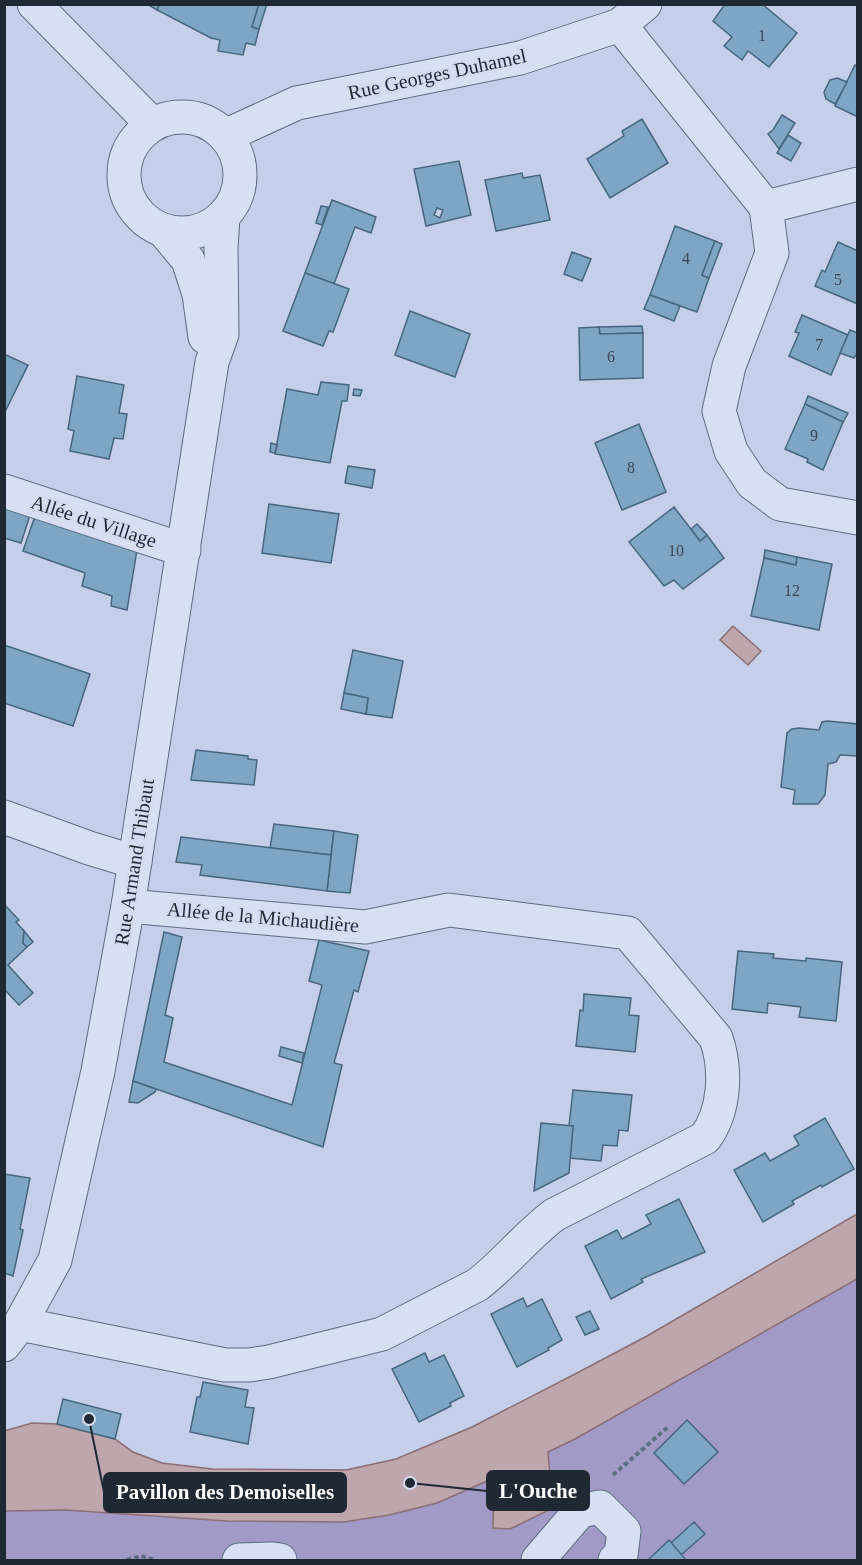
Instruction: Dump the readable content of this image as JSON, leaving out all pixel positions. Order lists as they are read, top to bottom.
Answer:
{
  "streets": {
    "street": [
      "Rue Georges Duhamel",
      "Allée du Village",
      "Rue Armand Thibaut",
      "Allée de la Michaudière"
    ]
  },
  "crossings": [
    ["Rue Georges Duhamel", "Rue Armand Thibaut"],
    ["Allée du Village", "Rue Armand Thibaut"],
    ["Rue Armand Thibaut", "Allée de la Michaudière"]
  ],
  "places": ["Pavillon des Demoiselles", "L'Ouche"],
  "house_numbers": [
    "1",
    "4",
    "5",
    "7",
    "6",
    "9",
    "8",
    "10",
    "12"
  ]
}
